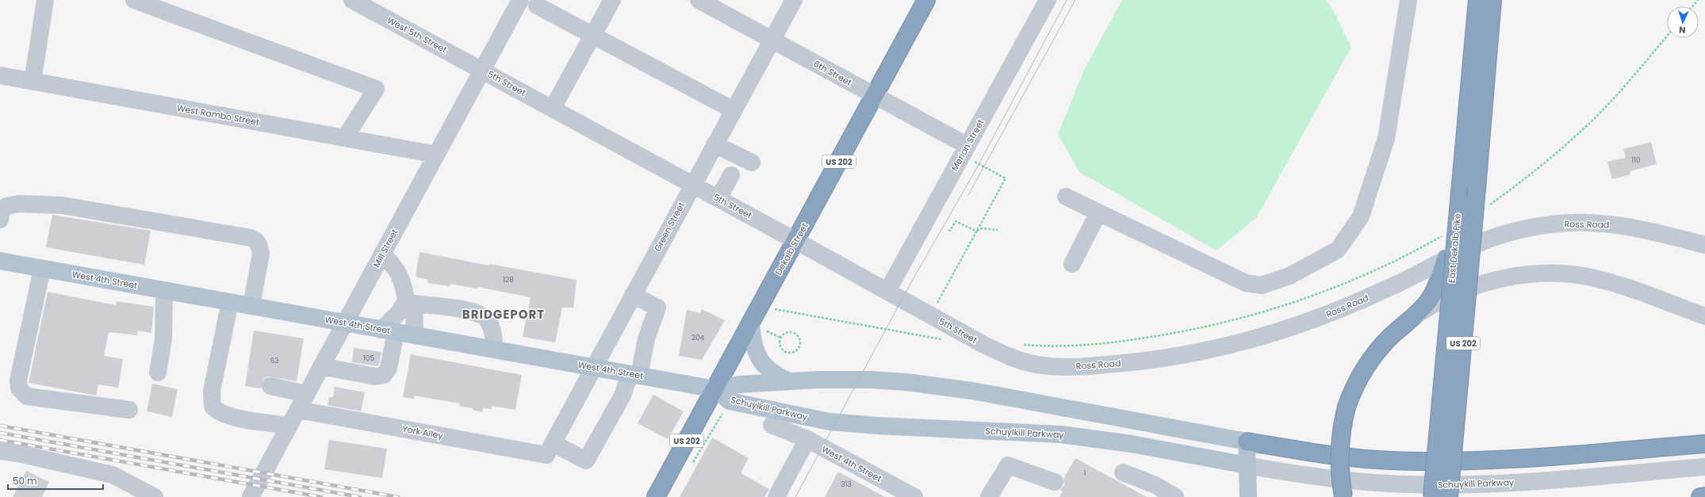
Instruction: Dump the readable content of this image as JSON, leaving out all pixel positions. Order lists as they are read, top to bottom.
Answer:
{
  "streets": {
    "highway": ["US 202", "East Dekalb Pike", "Dekalb Street"],
    "main road": ["West 4th Street", "Schuylkill Parkway"],
    "street": [
      "West 5th Street",
      "6th Street",
      "5th Street",
      "West Rambo Street",
      "Merion Street",
      "Ross Road",
      "Green Street",
      "Mill Street",
      "York Alley",
      "Schuykill Parkway"
    ]
  },
  "crossings": [
    ["West 5th Street", "5th Street"],
    ["West 5th Street", "Mill Street"],
    ["6th Street", "Merion Street"],
    ["6th Street", "Green Street"],
    ["6th Street", "Dekalb Street"],
    ["5th Street", "Merion Street"],
    ["5th Street", "Ross Road"],
    ["5th Street", "Green Street"],
    ["5th Street", "Mill Street"],
    ["5th Street", "Dekalb Street"],
    ["West Rambo Street", "Mill Street"],
    ["Green Street", "West 4th Street"],
    ["Green Street", "York Alley"],
    ["Mill Street", "West 4th Street"],
    ["Mill Street", "York Alley"],
    ["Dekalb Street", "West 4th Street"],
    ["Dekalb Street", "Schuylkill Parkway"],
    ["West 4th Street", "Schuylkill Parkway"],
    ["West 4th Street", "York Alley"],
    ["Schuylkill Parkway", "Schuykill Parkway"]
  ],
  "districts": ["BRIDGEPORT"],
  "house_numbers": [
    "110",
    "128",
    "204",
    "105",
    "63",
    "1",
    "313"
  ],
  "scale_bar": "50 m",
  "north": "bottom"
}
